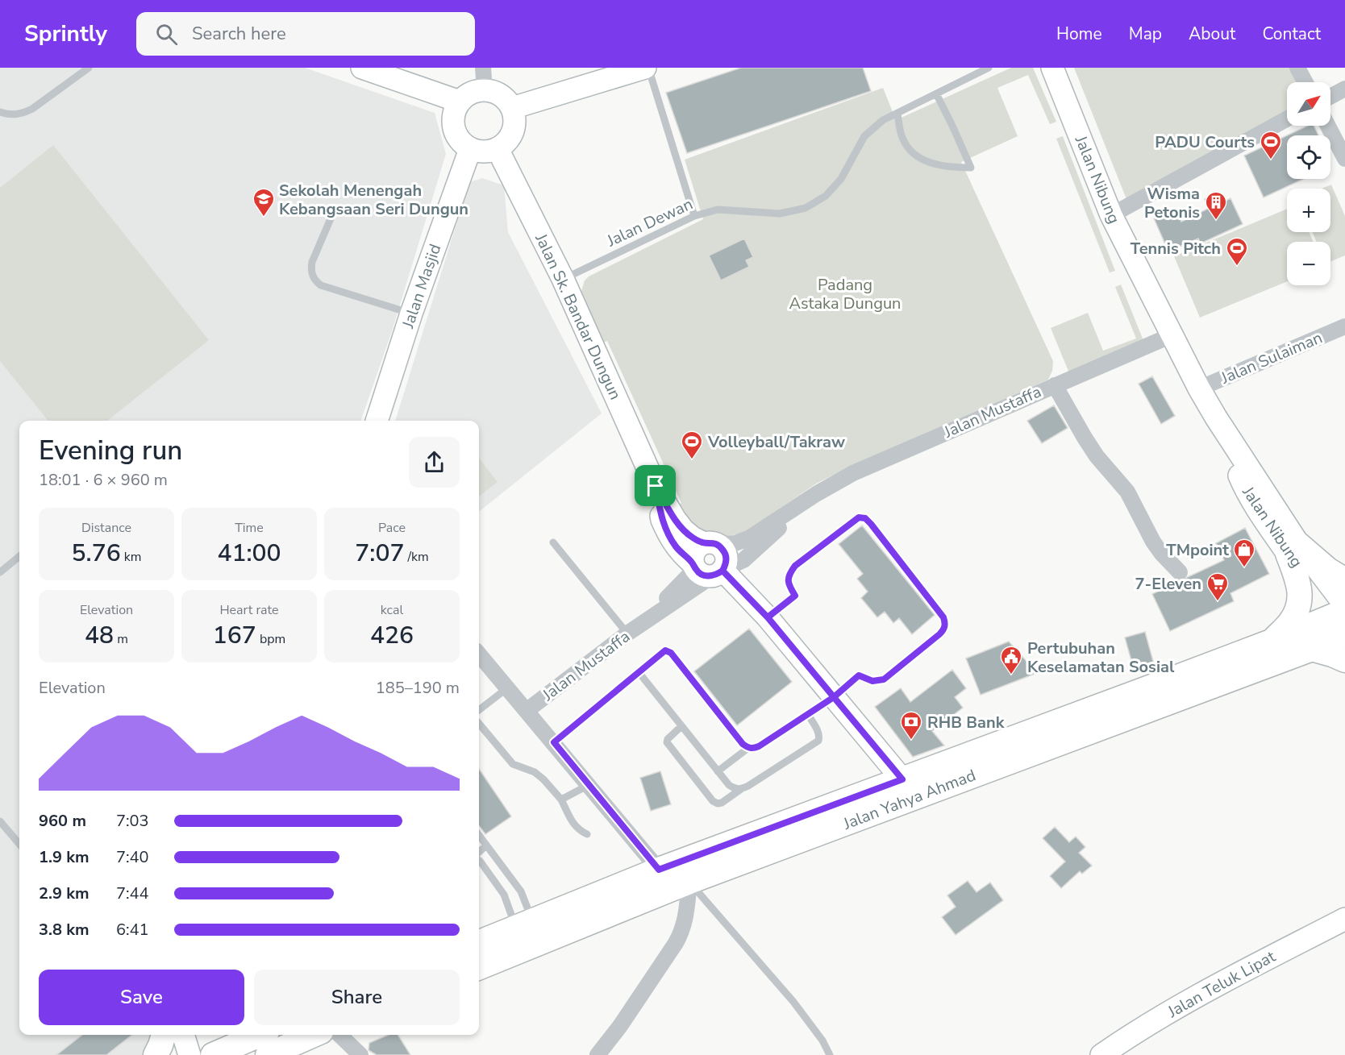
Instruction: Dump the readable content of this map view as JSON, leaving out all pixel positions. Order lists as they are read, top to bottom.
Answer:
{
  "streets": {
    "main road": ["Jalan Yahya Ahmad"],
    "street": [
      "Jalan Nibung",
      "Jalan Masjid",
      "Jalan Sk. Bandar Dungun",
      "Jalan Sulaiman",
      "Jalan Mustaffa",
      "Jalan Teluk Lipat"
    ],
    "lane": ["Jalan Dewan"]
  },
  "crossings": [
    ["Jalan Nibung", "Jalan Sulaiman"],
    ["Jalan Nibung", "Jalan Mustaffa"],
    ["Jalan Nibung", "Jalan Yahya Ahmad"],
    ["Jalan Dewan", "Jalan Sk. Bandar Dungun"],
    ["Jalan Masjid", "Jalan Sk. Bandar Dungun"],
    ["Jalan Sk. Bandar Dungun", "Jalan Mustaffa"],
    ["Jalan Sk. Bandar Dungun", "Jalan Yahya Ahmad"]
  ],
  "parks": ["Padang Astaka Dungun"],
  "places": {
    "sports": ["PADU Courts", "Tennis Pitch", "Volleyball/Takraw"],
    "school or university": ["Sekolah Menengah Kebangsaan Seri Dungun"],
    "building": ["Wisma Petonis"],
    "shop": ["TMpoint"],
    "supermarket": ["7-Eleven"],
    "public building": ["Pertubuhan Keselamatan Sosial"],
    "bank": ["RHB Bank"]
  },
  "north": "top right",
  "page": {
    "header": "Sprintly",
    "search": "Search here",
    "nav": [
      "Home",
      "Map",
      "About",
      "Contact"
    ],
    "map_buttons": ["+", "−"],
    "heading": ["Evening run", "18:01 · 6 × 960 m"],
    "stats": [
      ["Distance", "5.76 km"],
      ["Time", "41:00"],
      ["Pace", "7:07 /km"],
      ["Elevation", "48 m"],
      ["Heart rate", "167 bpm"],
      ["kcal", "426"]
    ],
    "chart": ["Elevation", "185–190 m"],
    "list": [
      {
        "name": "960 m",
        "note": "7:03"
      },
      {
        "name": "1.9 km",
        "note": "7:40"
      },
      {
        "name": "2.9 km",
        "note": "7:44"
      },
      {
        "name": "3.8 km",
        "note": "6:41"
      }
    ],
    "buttons": ["Save", "Share"]
  }
}
